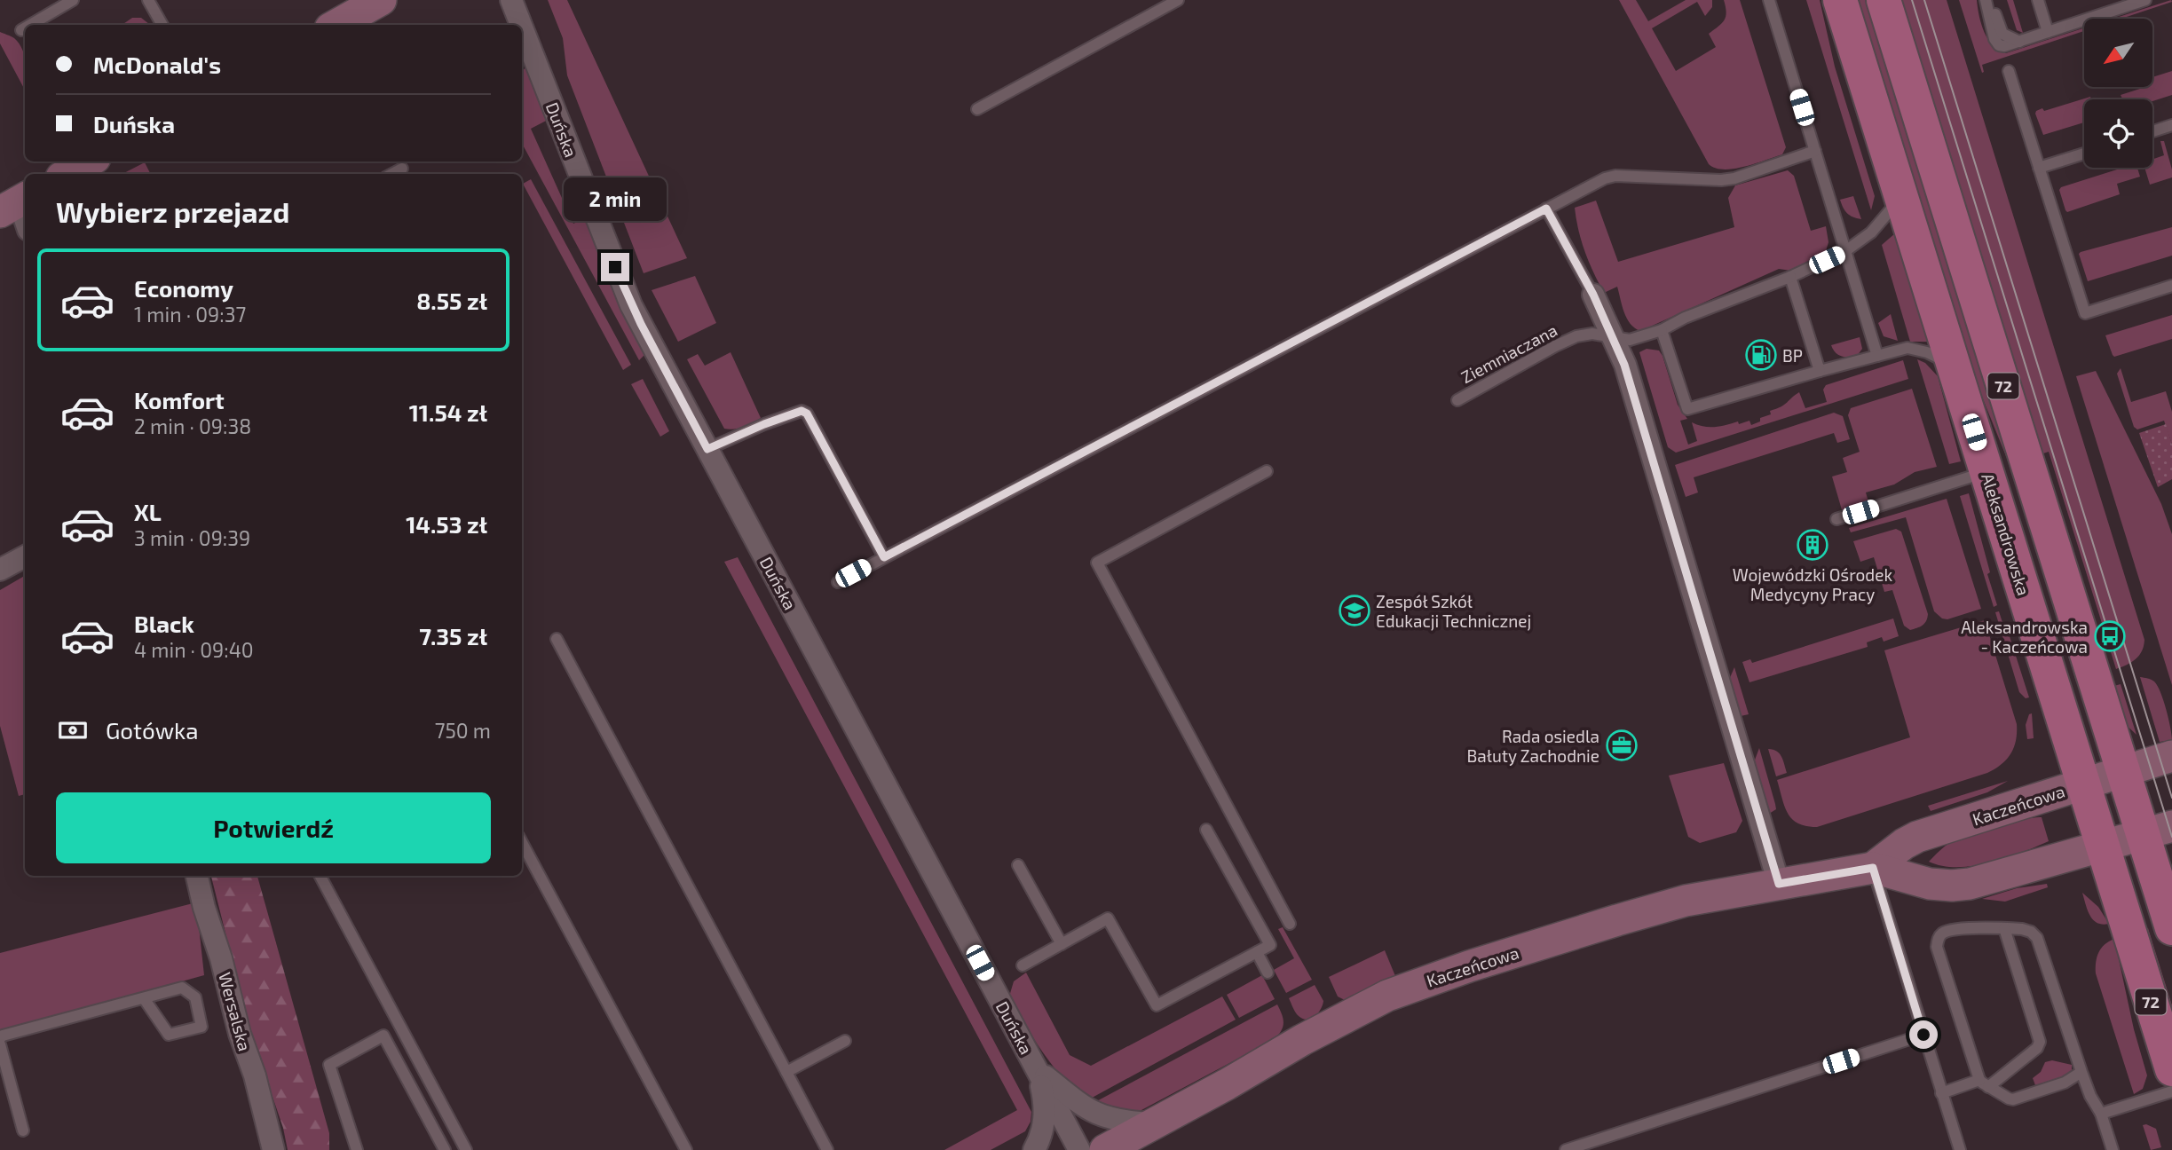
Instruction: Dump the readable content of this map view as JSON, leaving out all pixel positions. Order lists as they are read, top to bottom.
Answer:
{
  "streets": {
    "main road": ["72", "Aleksandrowska"],
    "street": ["Duńska", "Kaczeńcowa", "Wersalska"],
    "lane": ["Ziemniaczana"]
  },
  "crossings": [
    ["Ziemniaczana", "Aleksandrowska"],
    ["72", "Kaczeńcowa"],
    ["Aleksandrowska", "Kaczeńcowa"]
  ],
  "places": {
    "fuel station": ["BP"],
    "building": ["Wojewódzki Ośrodek Medycyny Pracy"],
    "school or university": ["Zespół Szkół Edukacji Technicznej"],
    "bus stop": ["Aleksandrowska - Kaczeńcowa"],
    "office": ["Rada osiedla Bałuty Zachodnie"]
  },
  "north": "bottom left",
  "page": {
    "banner": ["McDonald's", "Duńska"],
    "heading": "Wybierz przejazd",
    "bubble": "2 min",
    "list": [
      {
        "name": "Economy",
        "note": "1 min · 09:37",
        "value": "8.55 zł"
      },
      {
        "name": "Komfort",
        "note": "2 min · 09:38",
        "value": "11.54 zł"
      },
      {
        "name": "XL",
        "note": "3 min · 09:39",
        "value": "14.53 zł"
      },
      {
        "name": "Black",
        "note": "4 min · 09:40",
        "value": "7.35 zł"
      }
    ],
    "pay": ["Gotówka", "750 m"],
    "buttons": "Potwierdź"
  }
}
